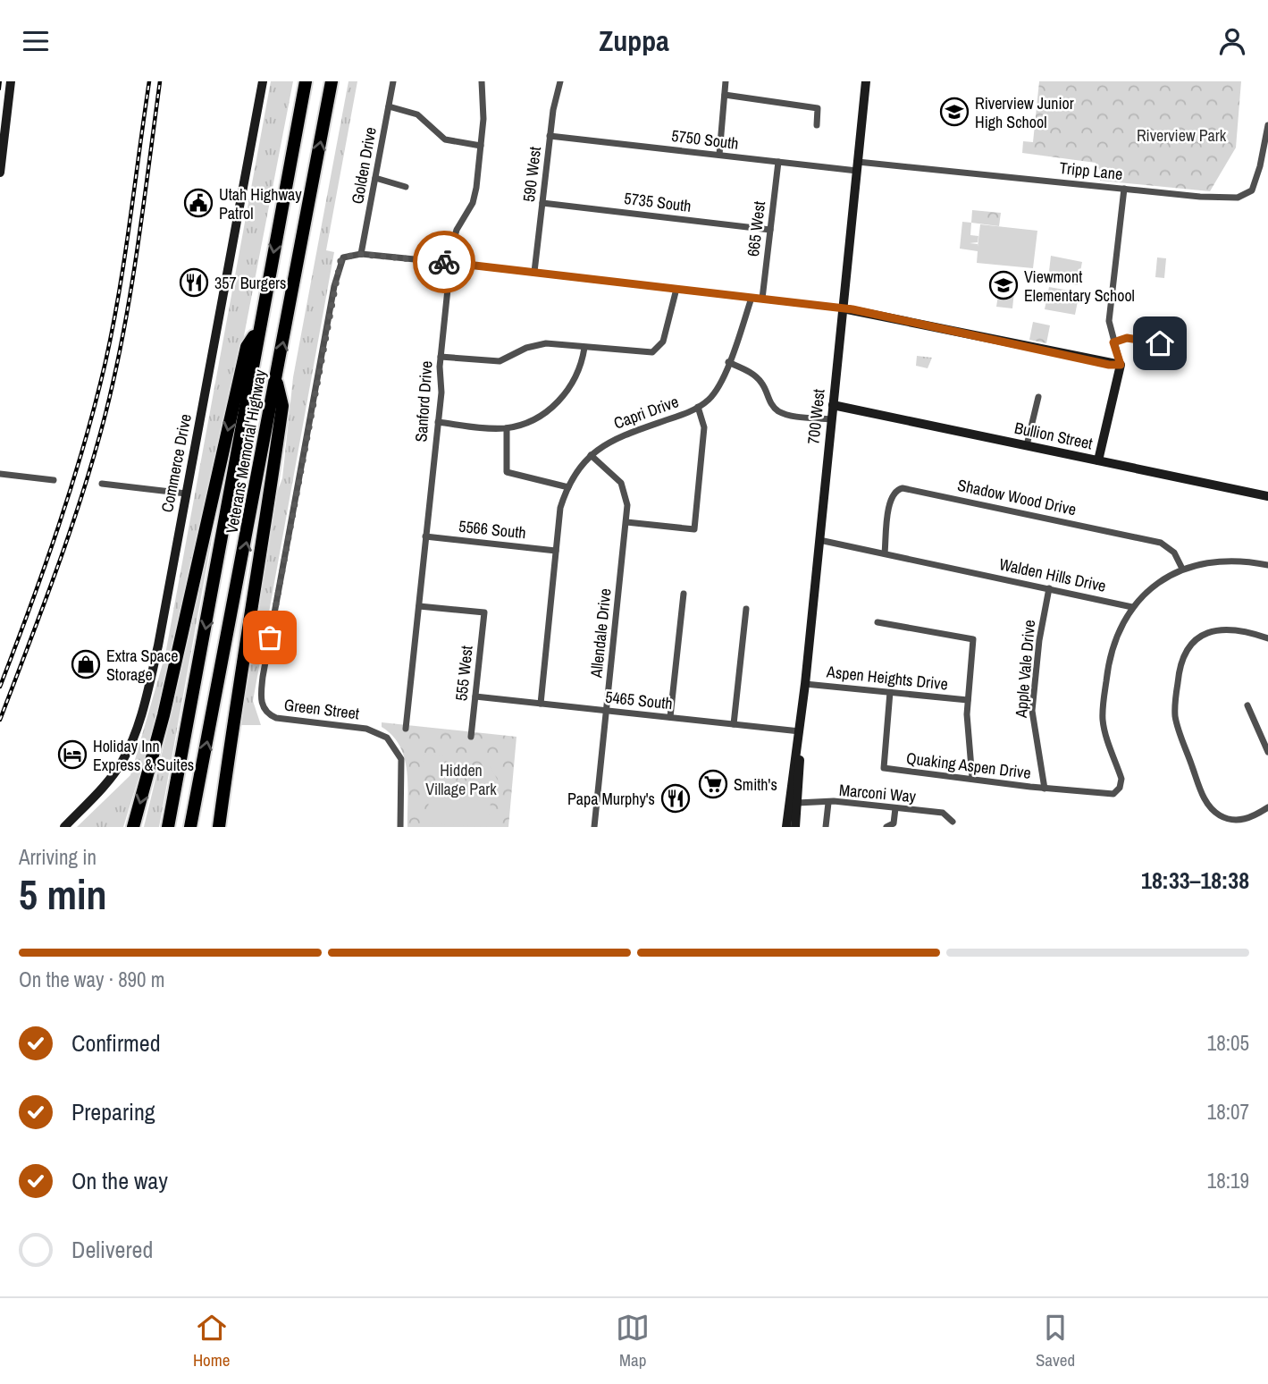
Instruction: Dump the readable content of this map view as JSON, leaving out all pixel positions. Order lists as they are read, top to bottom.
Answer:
{
  "streets": {
    "highway": ["Veterans Memorial Highway"],
    "street": [
      "5750 South",
      "Golden Drive",
      "Tripp Lane",
      "590 West",
      "5735 South",
      "665 West",
      "Sanford Drive",
      "Capri Drive",
      "700 West",
      "Bullion Street",
      "Commerce Drive",
      "Shadow Wood Drive",
      "5566 South",
      "Walden Hills Drive",
      "Allendale Drive",
      "Apple Vale Drive",
      "555 West",
      "Aspen Heights Drive",
      "5465 South",
      "Green Street",
      "Quaking Aspen Drive",
      "Marconi Way"
    ]
  },
  "crossings": [
    ["5750 South", "Tripp Lane"],
    ["5750 South", "590 West"],
    ["5750 South", "665 West"],
    ["5750 South", "700 West"],
    ["Golden Drive", "Green Street"],
    ["Tripp Lane", "700 West"],
    ["590 West", "5735 South"],
    ["5735 South", "665 West"],
    ["Sanford Drive", "5566 South"],
    ["Sanford Drive", "555 West"],
    ["Capri Drive", "5566 South"],
    ["Capri Drive", "Allendale Drive"],
    ["Capri Drive", "5465 South"],
    ["700 West", "Bullion Street"],
    ["700 West", "Walden Hills Drive"],
    ["700 West", "Aspen Heights Drive"],
    ["700 West", "5465 South"],
    ["700 West", "Marconi Way"],
    ["Shadow Wood Drive", "Walden Hills Drive"],
    ["Walden Hills Drive", "Apple Vale Drive"],
    ["Walden Hills Drive", "Quaking Aspen Drive"],
    ["Allendale Drive", "5465 South"],
    ["Apple Vale Drive", "Quaking Aspen Drive"],
    ["555 West", "5465 South"],
    ["Aspen Heights Drive", "Quaking Aspen Drive"]
  ],
  "parks": ["Riverview Park", "Hidden Village Park"],
  "places": {
    "school or university": ["Riverview Junior High School", "Viewmont Elementary School"],
    "public building": ["Utah Highway Patrol"],
    "restaurant": ["357 Burgers", "Papa Murphy's"],
    "shop": ["Extra Space Storage"],
    "hotel": ["Holiday Inn Express & Suites"],
    "supermarket": ["Smith's"]
  },
  "page": {
    "header": "Zuppa",
    "heading": ["5 min", "Arriving in", "18:33–18:38"],
    "bar": "On the way · 890 m",
    "list": [
      ["Confirmed", "18:05"],
      ["Preparing", "18:07"],
      ["On the way", "18:19"],
      "Delivered"
    ],
    "tabs": ["Home", "Map", "Saved"]
  }
}
